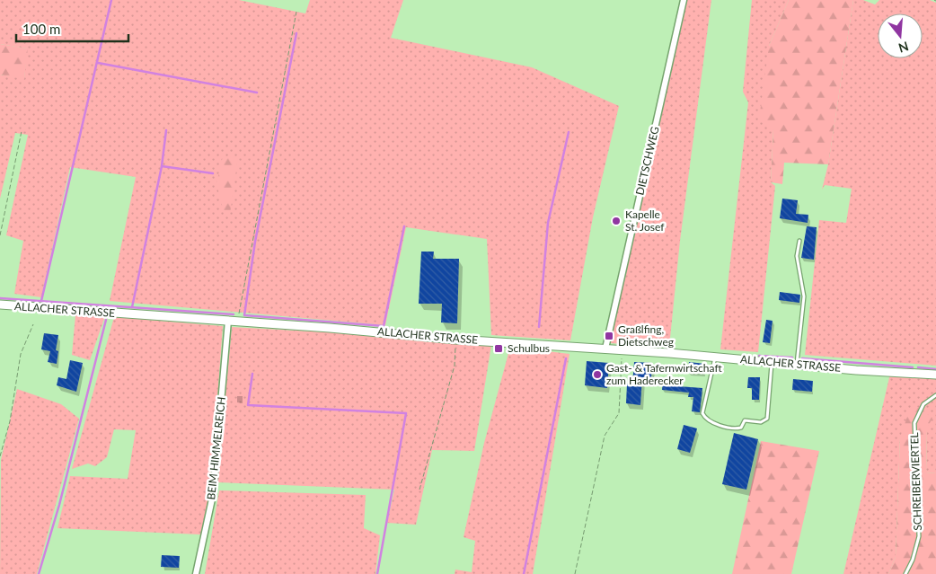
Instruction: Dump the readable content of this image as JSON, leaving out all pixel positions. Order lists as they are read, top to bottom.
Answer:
{
  "streets": {
    "street": ["DIETSCHWEG", "ALLACHER STRASSE", "BEIM HIMMELREICH"],
    "lane": ["SCHREIBERVIERTEL"]
  },
  "crossings": [
    ["DIETSCHWEG", "ALLACHER STRASSE"],
    ["ALLACHER STRASSE", "BEIM HIMMELREICH"]
  ],
  "places": {
    "other": ["Kapelle St. Josef", "Gast- & Tafernwirtschaft zum Haderecker"],
    "transit": ["Graßlfing, Dietschweg", "Schulbus"]
  },
  "scale_bar": "100 m",
  "north": "bottom"
}
